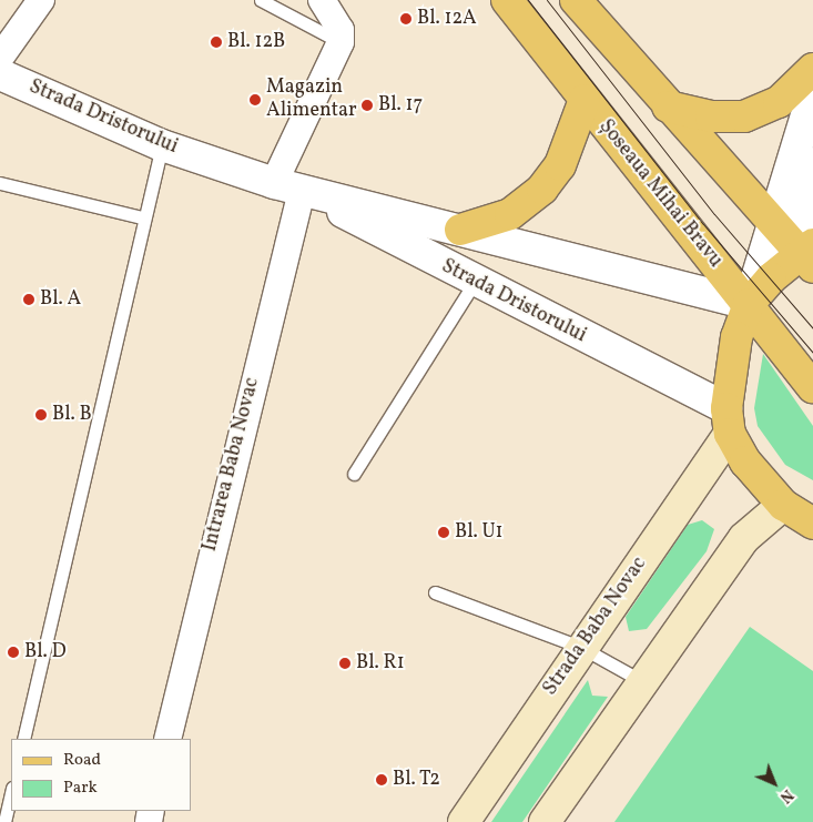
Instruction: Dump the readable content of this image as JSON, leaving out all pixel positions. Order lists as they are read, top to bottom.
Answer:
{
  "streets": {
    "main road": ["Șoseaua Mihai Bravu", "Strada Baba Novac"],
    "street": ["Strada Dristorului", "Intrarea Baba Novac"]
  },
  "crossings": [
    ["Strada Dristorului", "Șoseaua Mihai Bravu"],
    ["Strada Dristorului", "Intrarea Baba Novac"],
    ["Strada Dristorului", "Strada Baba Novac"]
  ],
  "places": [
    "Bl. 12A",
    "Bl. 12B",
    "Magazin Alimentar",
    "Bl. 17",
    "Bl. A",
    "Bl. B",
    "Bl. U1",
    "Bl. D",
    "Bl. R1",
    "Bl. T2"
  ],
  "legend": ["Road", "Park"],
  "north": "bottom right"
}
